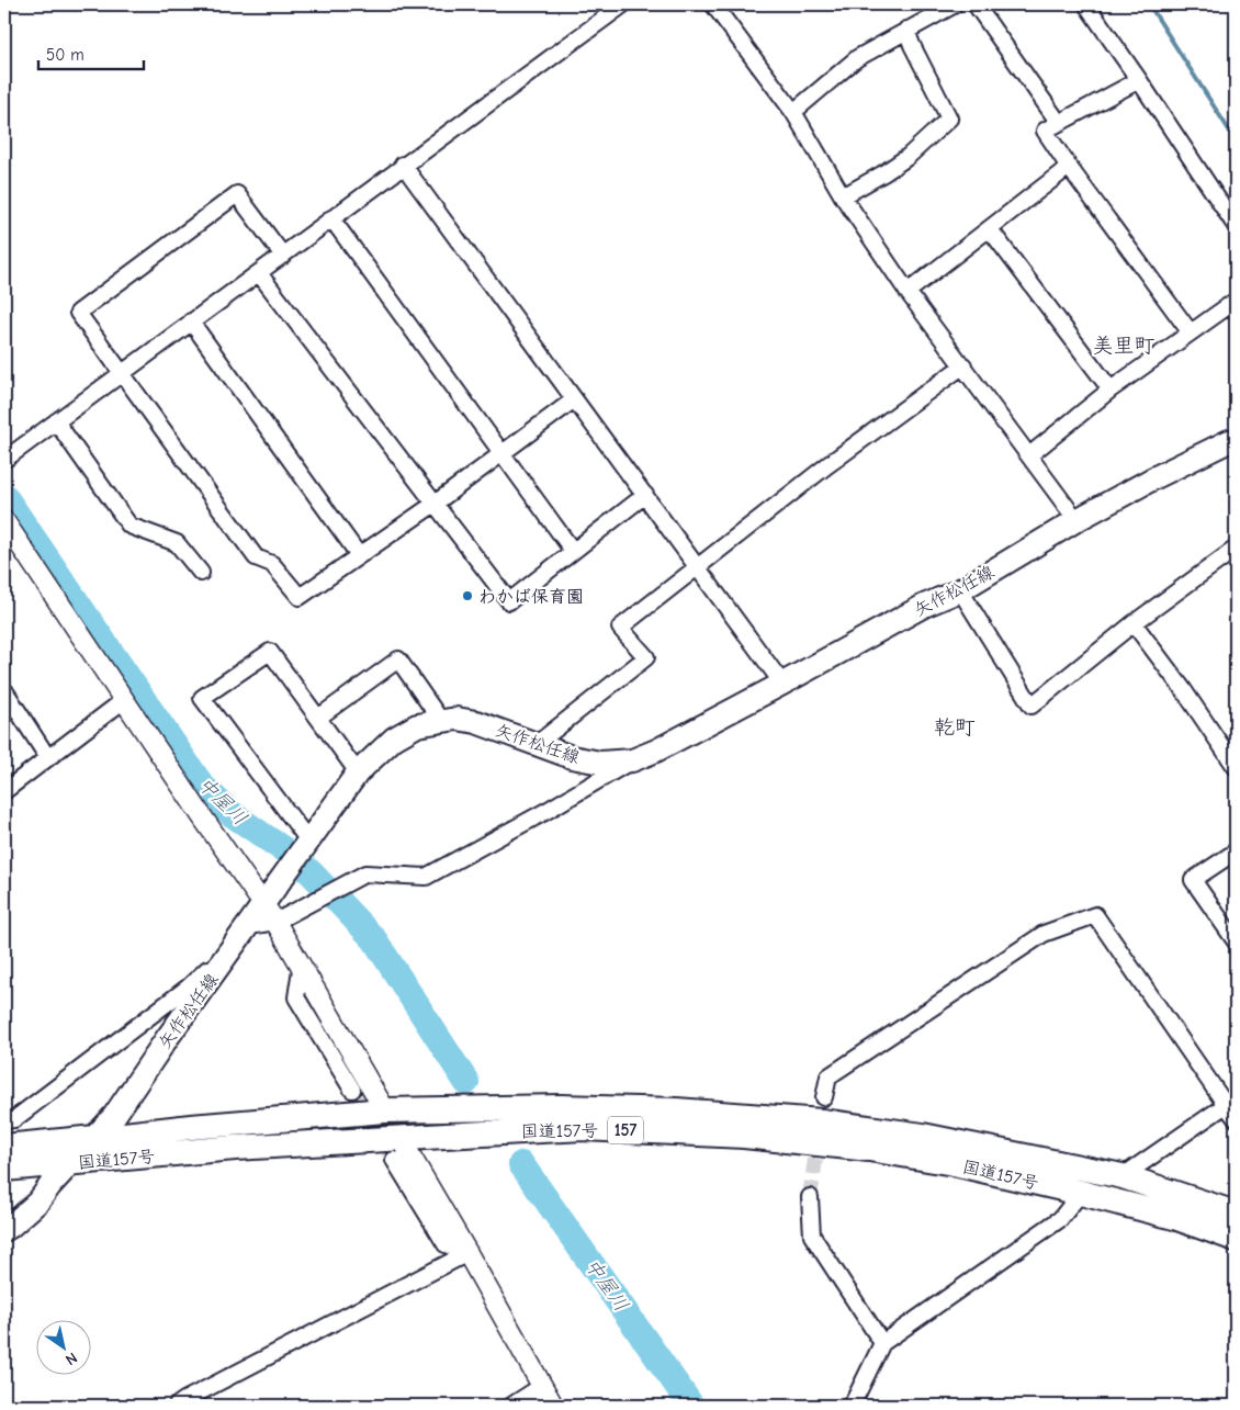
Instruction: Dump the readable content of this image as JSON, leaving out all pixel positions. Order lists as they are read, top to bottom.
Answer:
{
  "streets": {
    "highway": ["国道157号", "157"],
    "main road": ["矢作松任線"]
  },
  "crossings": [
    ["矢作松任線", "国道157号"]
  ],
  "districts": ["美里町", "乾町"],
  "water": ["中屋川"],
  "places": ["わかば保育園"],
  "scale_bar": "50 m",
  "north": "bottom right"
}
